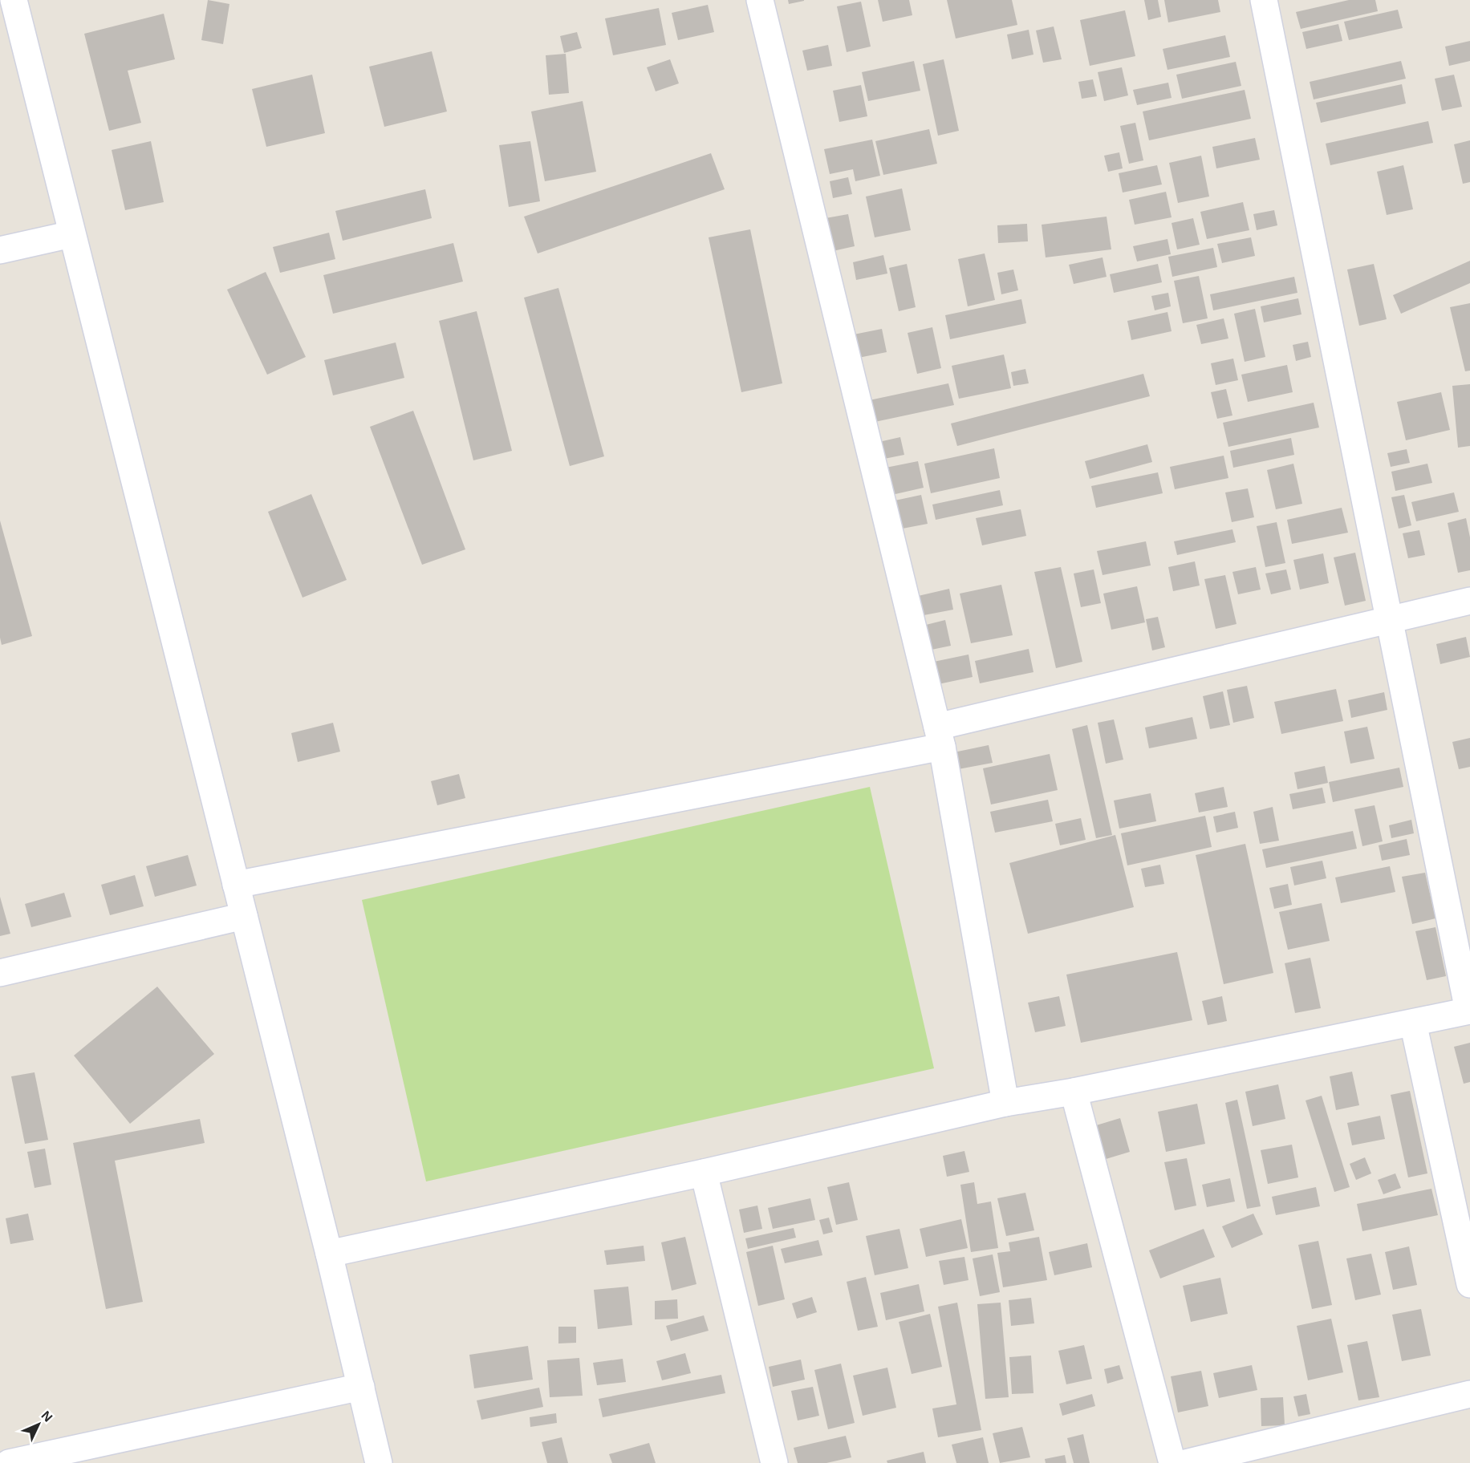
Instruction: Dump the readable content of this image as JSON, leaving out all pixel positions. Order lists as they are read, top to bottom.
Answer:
{
  "north": "top right"
}
